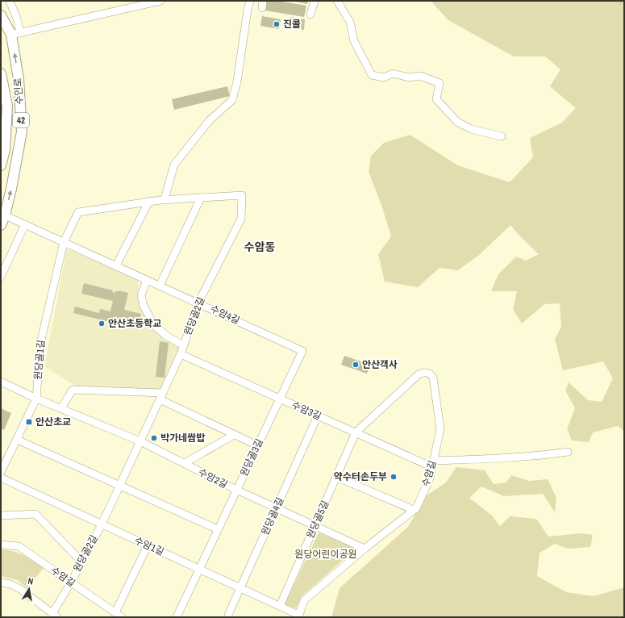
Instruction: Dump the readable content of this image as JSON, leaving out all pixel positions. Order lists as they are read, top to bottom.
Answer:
{
  "streets": {
    "main road": ["수인로", "42"],
    "street": [
      "수암4길",
      "원당골2길",
      "원당골1길",
      "수암3길",
      "원당골3길",
      "수암길",
      "수암2길",
      "원당골4길",
      "원당골5길",
      "수암1길"
    ]
  },
  "crossings": [
    ["수인로", "수암4길"],
    ["수암4길", "원당골2길"],
    ["수암4길", "원당골1길"],
    ["수암4길", "원당골3길"],
    ["원당골2길", "원당골1길"],
    ["원당골2길", "수암3길"],
    ["원당골2길", "수암길"],
    ["원당골2길", "수암2길"],
    ["원당골2길", "수암1길"],
    ["원당골1길", "수암2길"],
    ["수암3길", "원당골3길"],
    ["수암3길", "수암길"],
    ["수암3길", "원당골4길"],
    ["수암3길", "원당골5길"],
    ["원당골3길", "수암2길"],
    ["원당골3길", "수암1길"],
    ["수암길", "수암2길"],
    ["수암길", "원당골5길"],
    ["수암길", "수암1길"],
    ["수암2길", "원당골4길"],
    ["수암2길", "원당골5길"],
    ["원당골4길", "수암1길"],
    ["원당골5길", "수암1길"]
  ],
  "districts": ["수암동"],
  "parks": ["원당어린이공원"],
  "places": {
    "other": [
      "진콜",
      "안산초등학교",
      "안산객사",
      "박가네쌈밥",
      "약수터손두부"
    ],
    "transit": ["안산초교"]
  },
  "north": "top"
}
